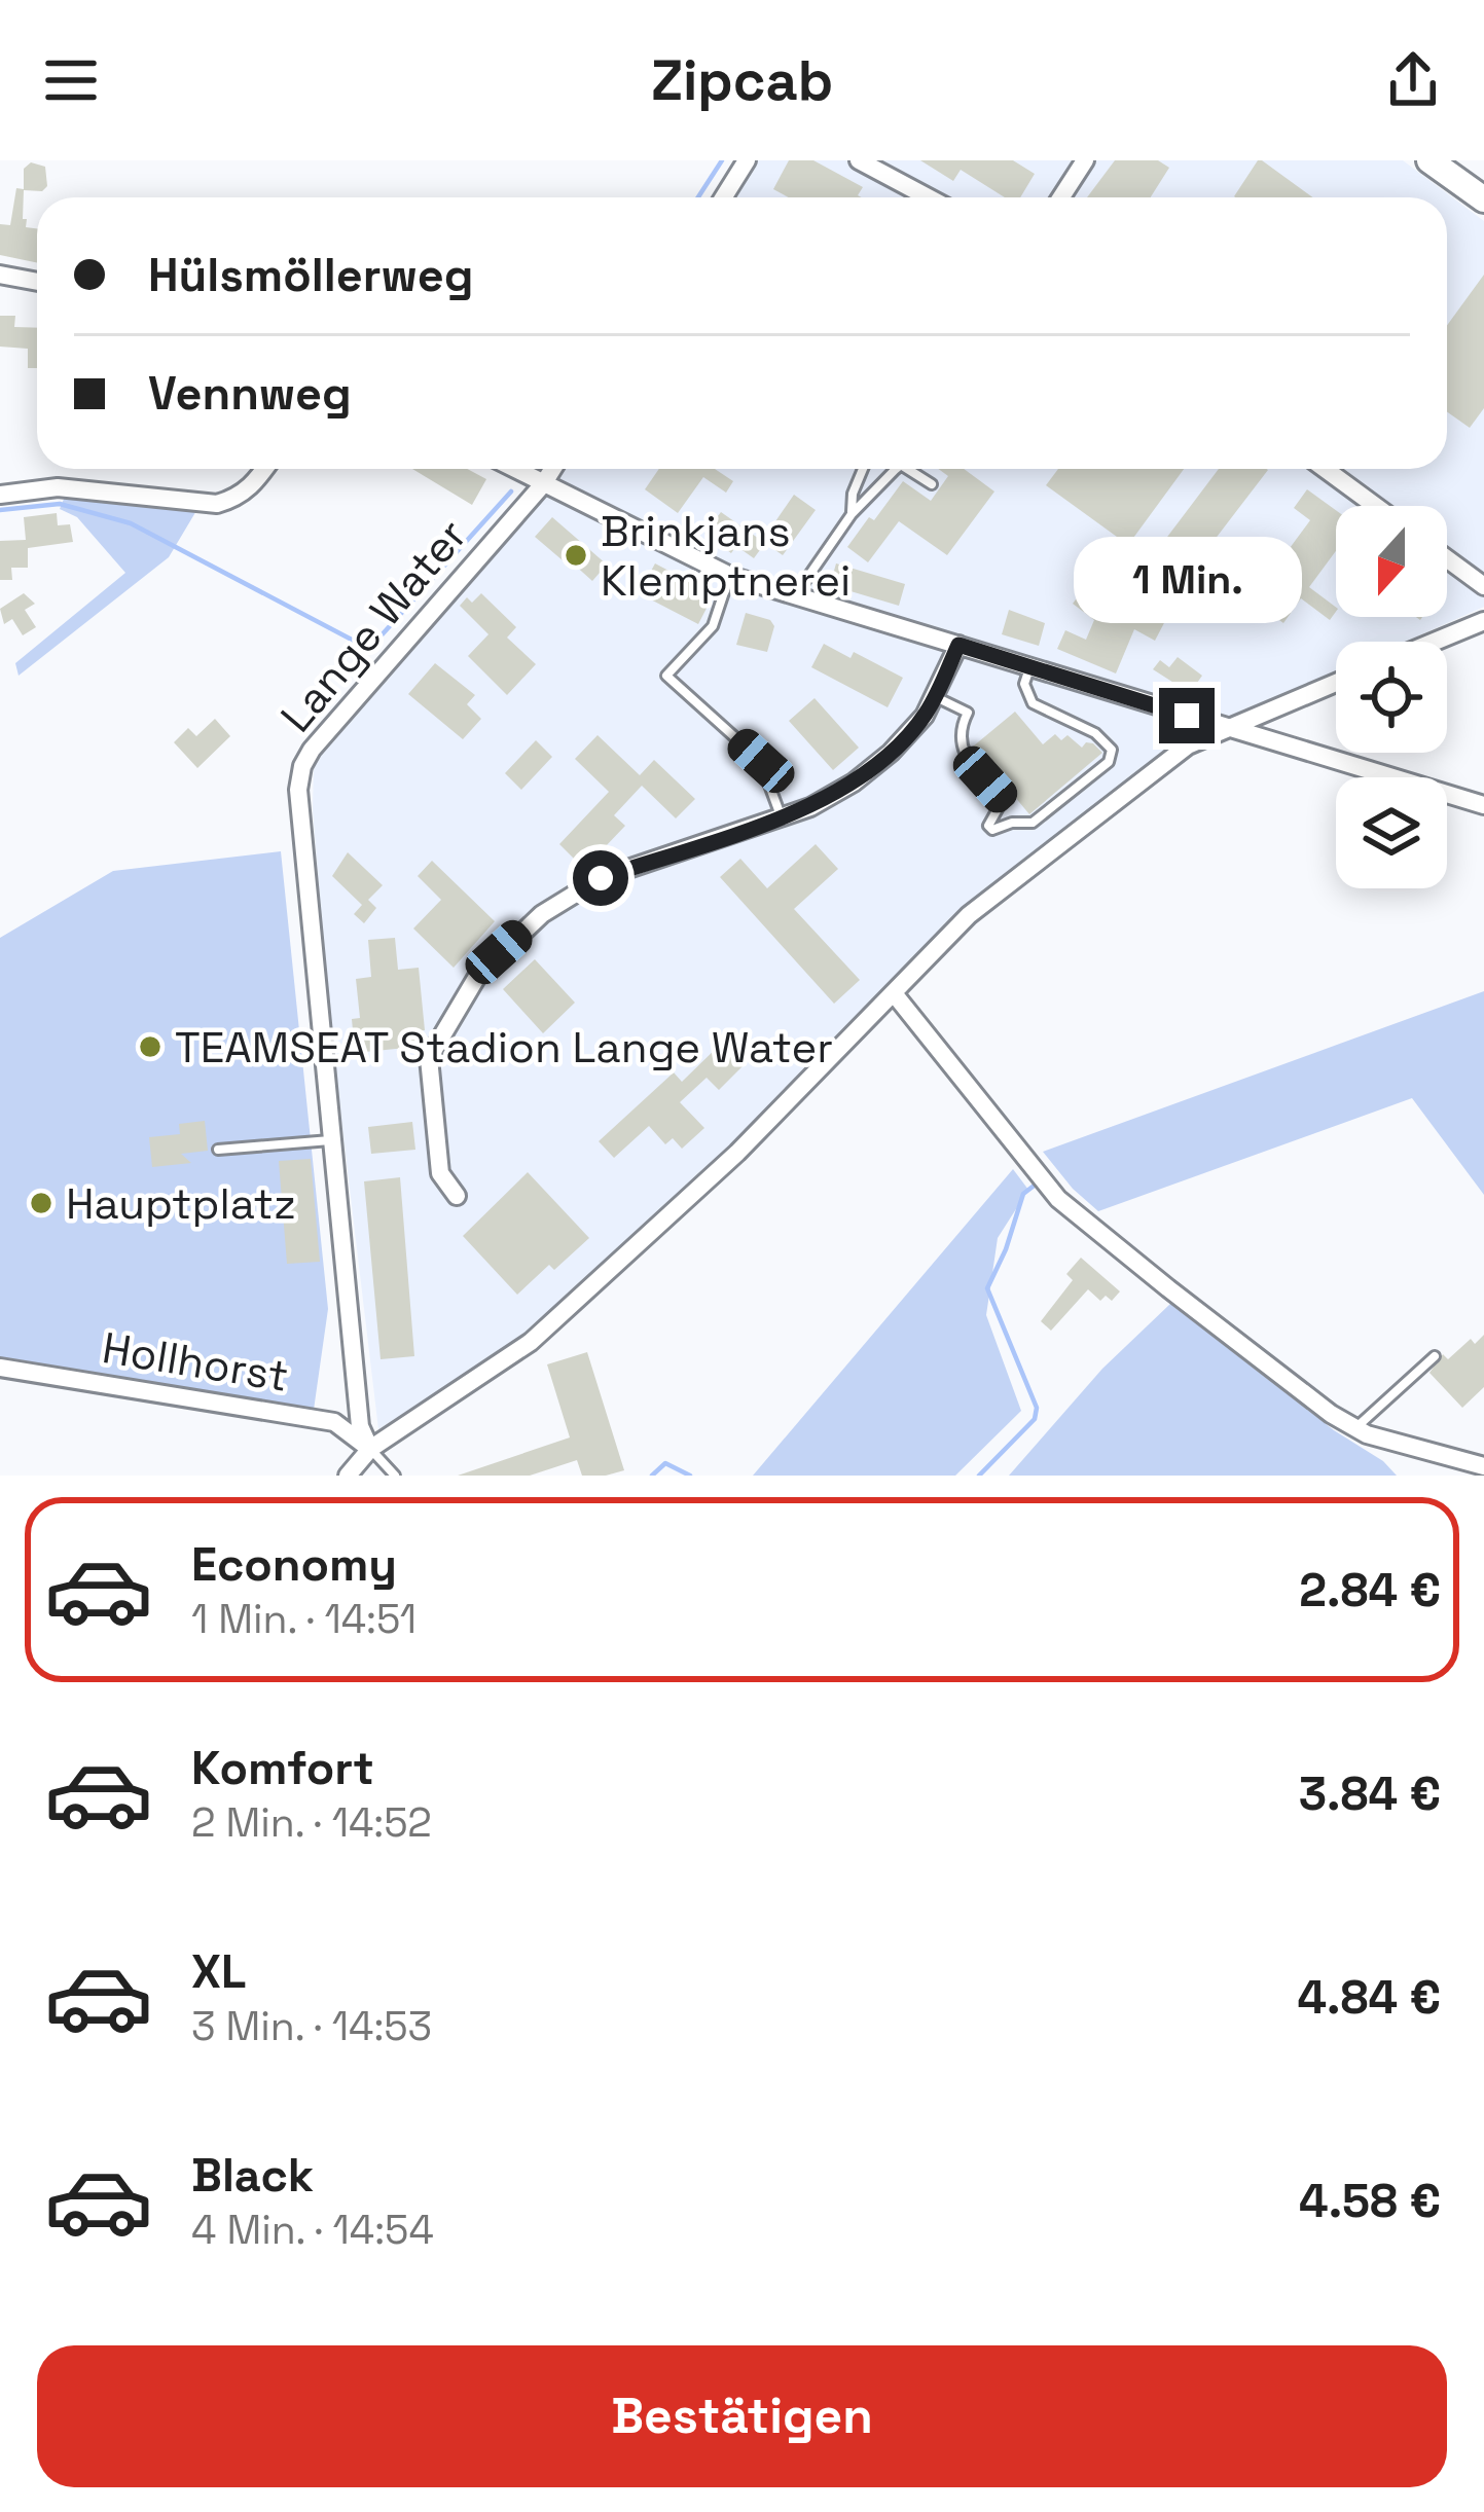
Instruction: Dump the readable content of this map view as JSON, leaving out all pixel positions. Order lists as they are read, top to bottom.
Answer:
{
  "streets": {
    "street": ["Lange Water", "Hollhorst"]
  },
  "crossings": [
    ["Lange Water", "Hollhorst"]
  ],
  "places": ["Brinkjans Klemptnerei", "TEAMSEAT Stadion Lange Water", "Hauptplatz"],
  "north": "bottom",
  "page": {
    "header": "Zipcab",
    "banner": ["Hülsmöllerweg", "Vennweg"],
    "bubble": "1 Min.",
    "list": [
      {
        "name": "Economy",
        "note": "1 Min. · 14:51",
        "value": "2.84 €"
      },
      {
        "name": "Komfort",
        "note": "2 Min. · 14:52",
        "value": "3.84 €"
      },
      {
        "name": "XL",
        "note": "3 Min. · 14:53",
        "value": "4.84 €"
      },
      {
        "name": "Black",
        "note": "4 Min. · 14:54",
        "value": "4.58 €"
      }
    ],
    "buttons": "Bestätigen"
  }
}
